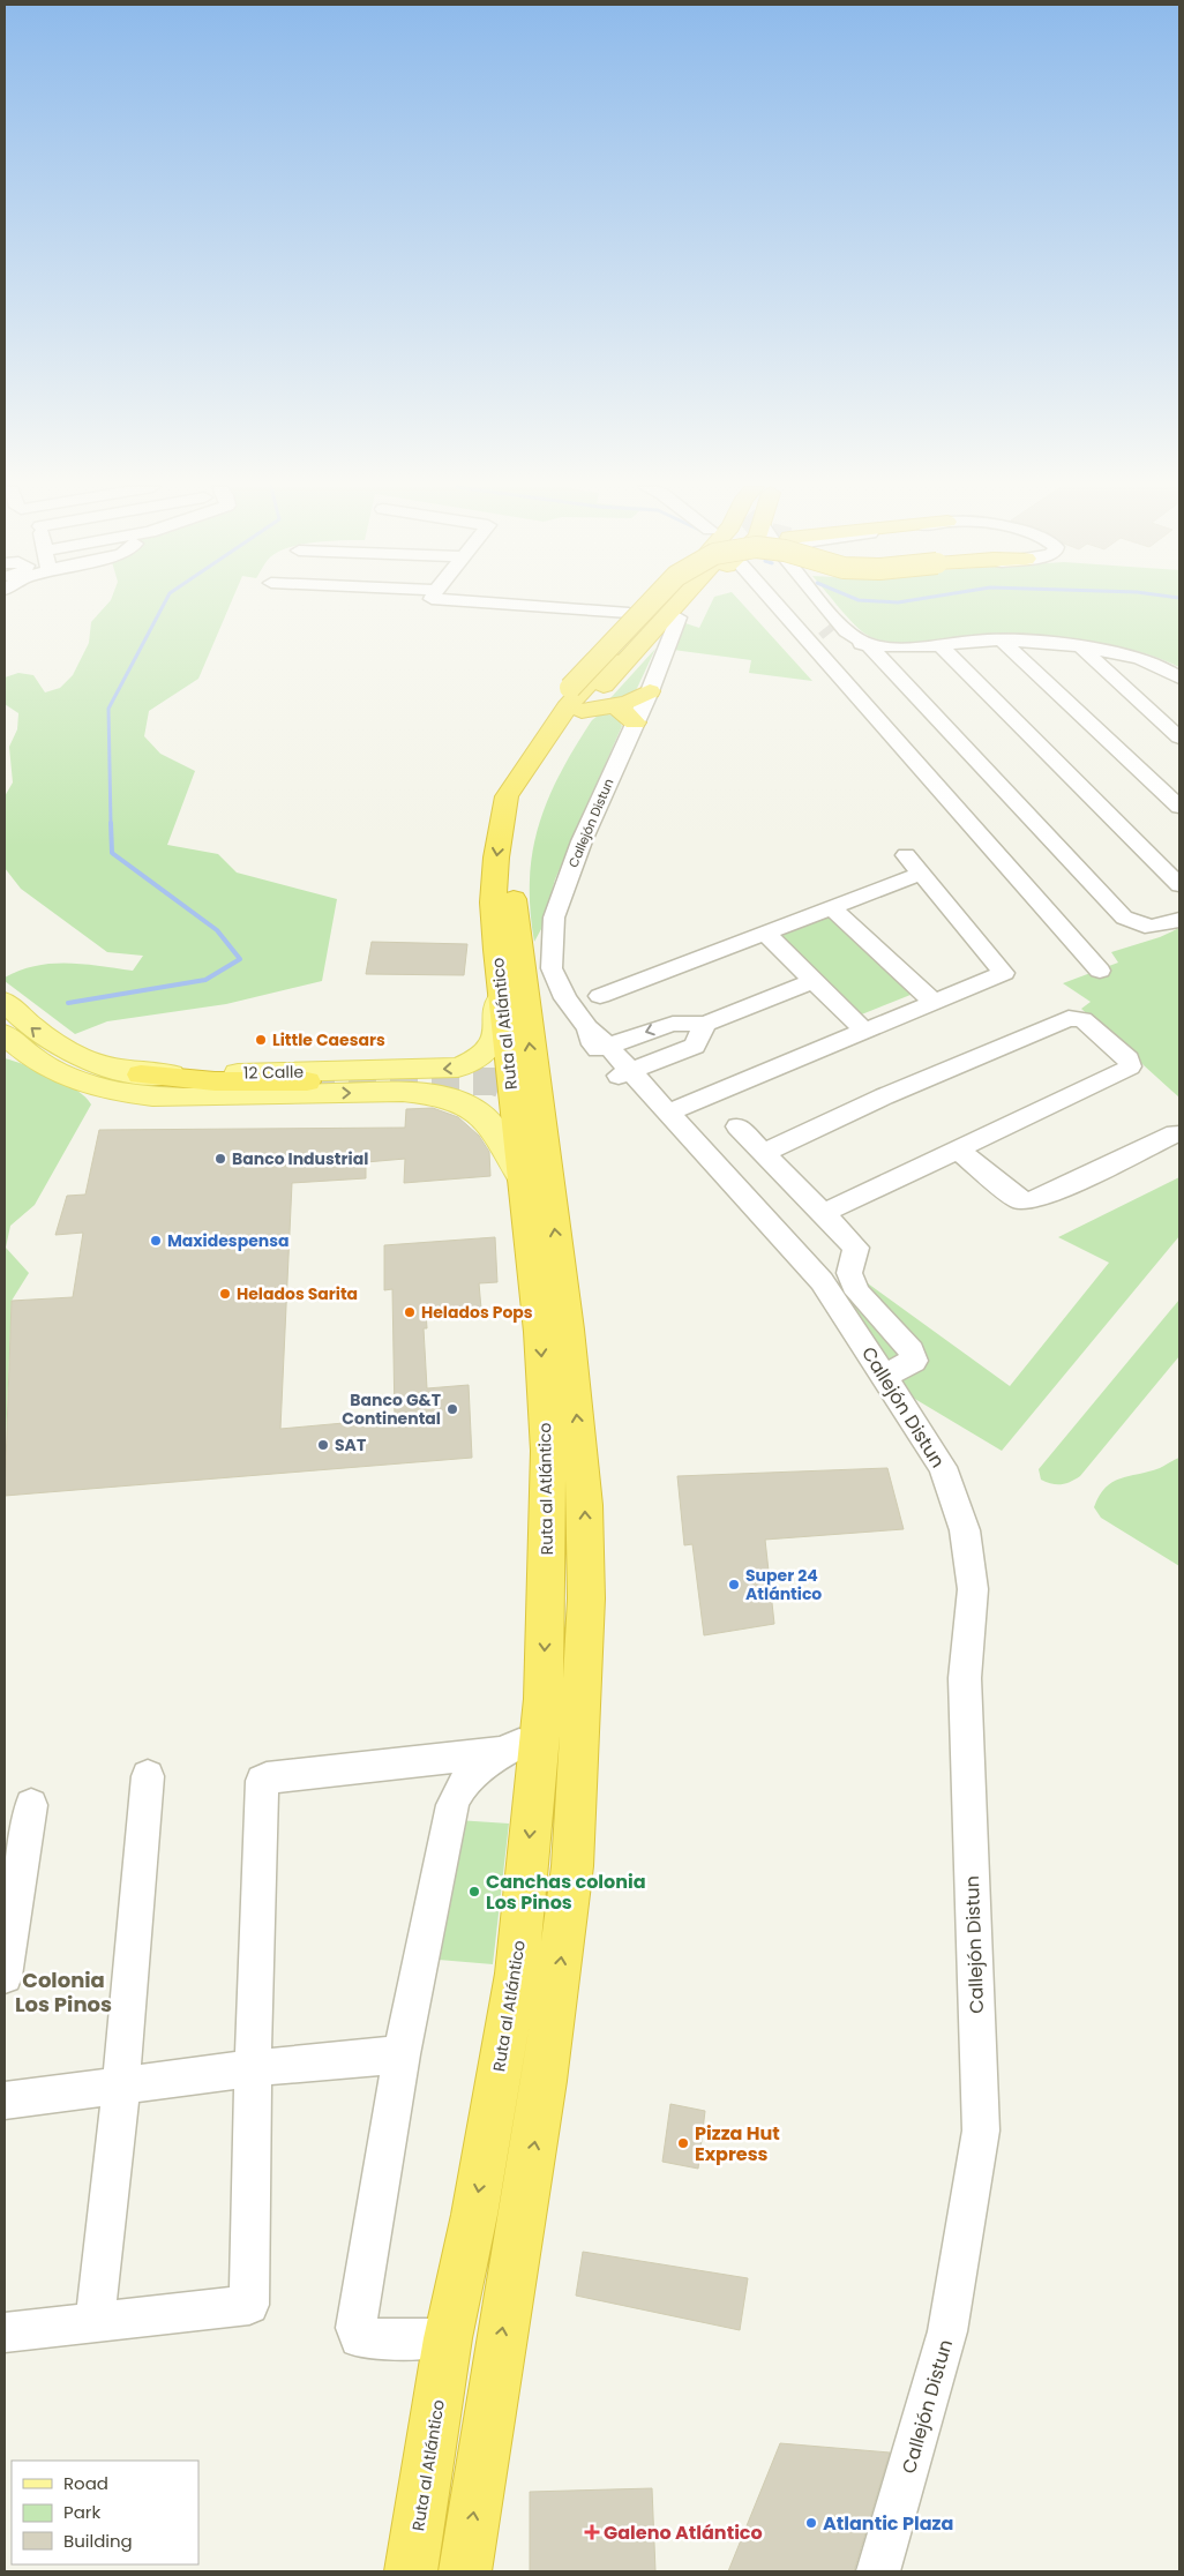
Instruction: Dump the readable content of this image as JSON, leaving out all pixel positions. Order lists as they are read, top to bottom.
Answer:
{
  "streets": {
    "highway": ["Ruta al Atlántico"],
    "main road": ["12 Calle"],
    "street": ["Callejón Distun"]
  },
  "crossings": [
    ["Ruta al Atlántico", "12 Calle"]
  ],
  "districts": ["Colonia Los Pinos"],
  "places": {
    "other": [
      "Little Caesars",
      "Banco Industrial",
      "Maxidespensa",
      "Helados Sarita",
      "Helados Pops",
      "Banco G&T Continental",
      "SAT",
      "Super 24 Atlántico",
      "Canchas colonia Los Pinos",
      "Pizza Hut Express",
      "Atlantic Plaza"
    ],
    "health": ["Galeno Atlántico"]
  },
  "legend": ["Road", "Park", "Building"]
}
